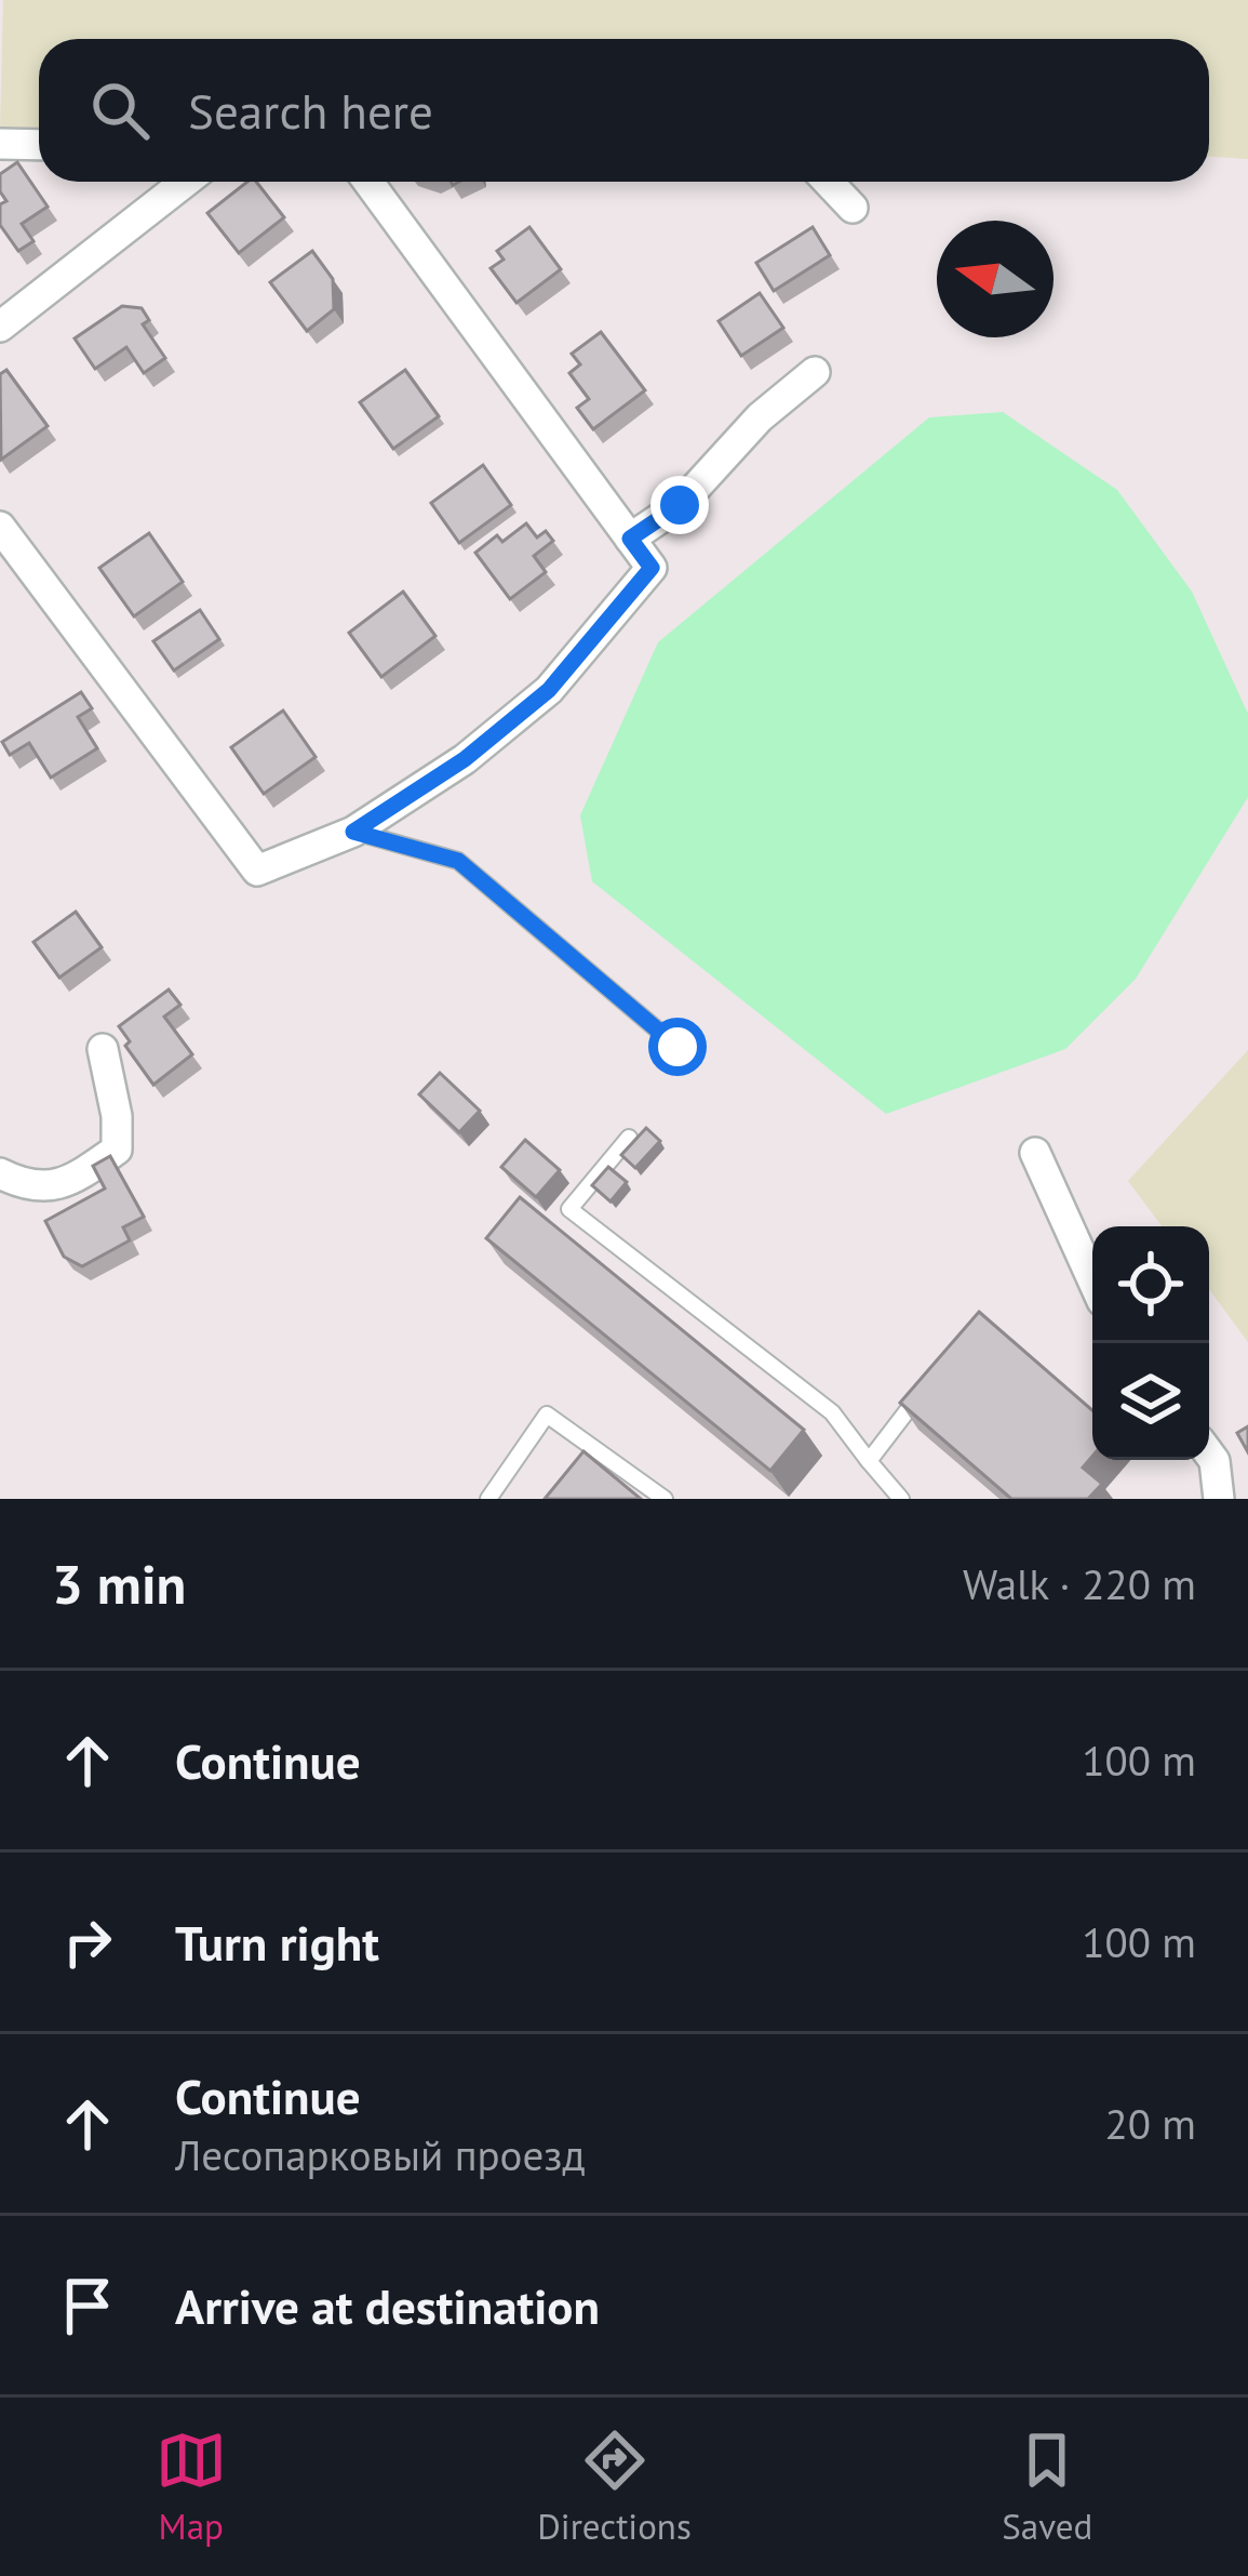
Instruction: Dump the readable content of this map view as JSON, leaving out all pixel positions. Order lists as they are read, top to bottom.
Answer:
{
  "north": "left",
  "page": {
    "search": "Search here",
    "heading": ["3 min", "Walk · 220 m"],
    "list": [
      ["Continue", "100 m"],
      ["Turn right", "100 m"],
      ["Continue", "Лесопарковый проезд", "20 m"],
      "Arrive at destination"
    ],
    "nav": ["Map", "Directions", "Saved"]
  }
}
